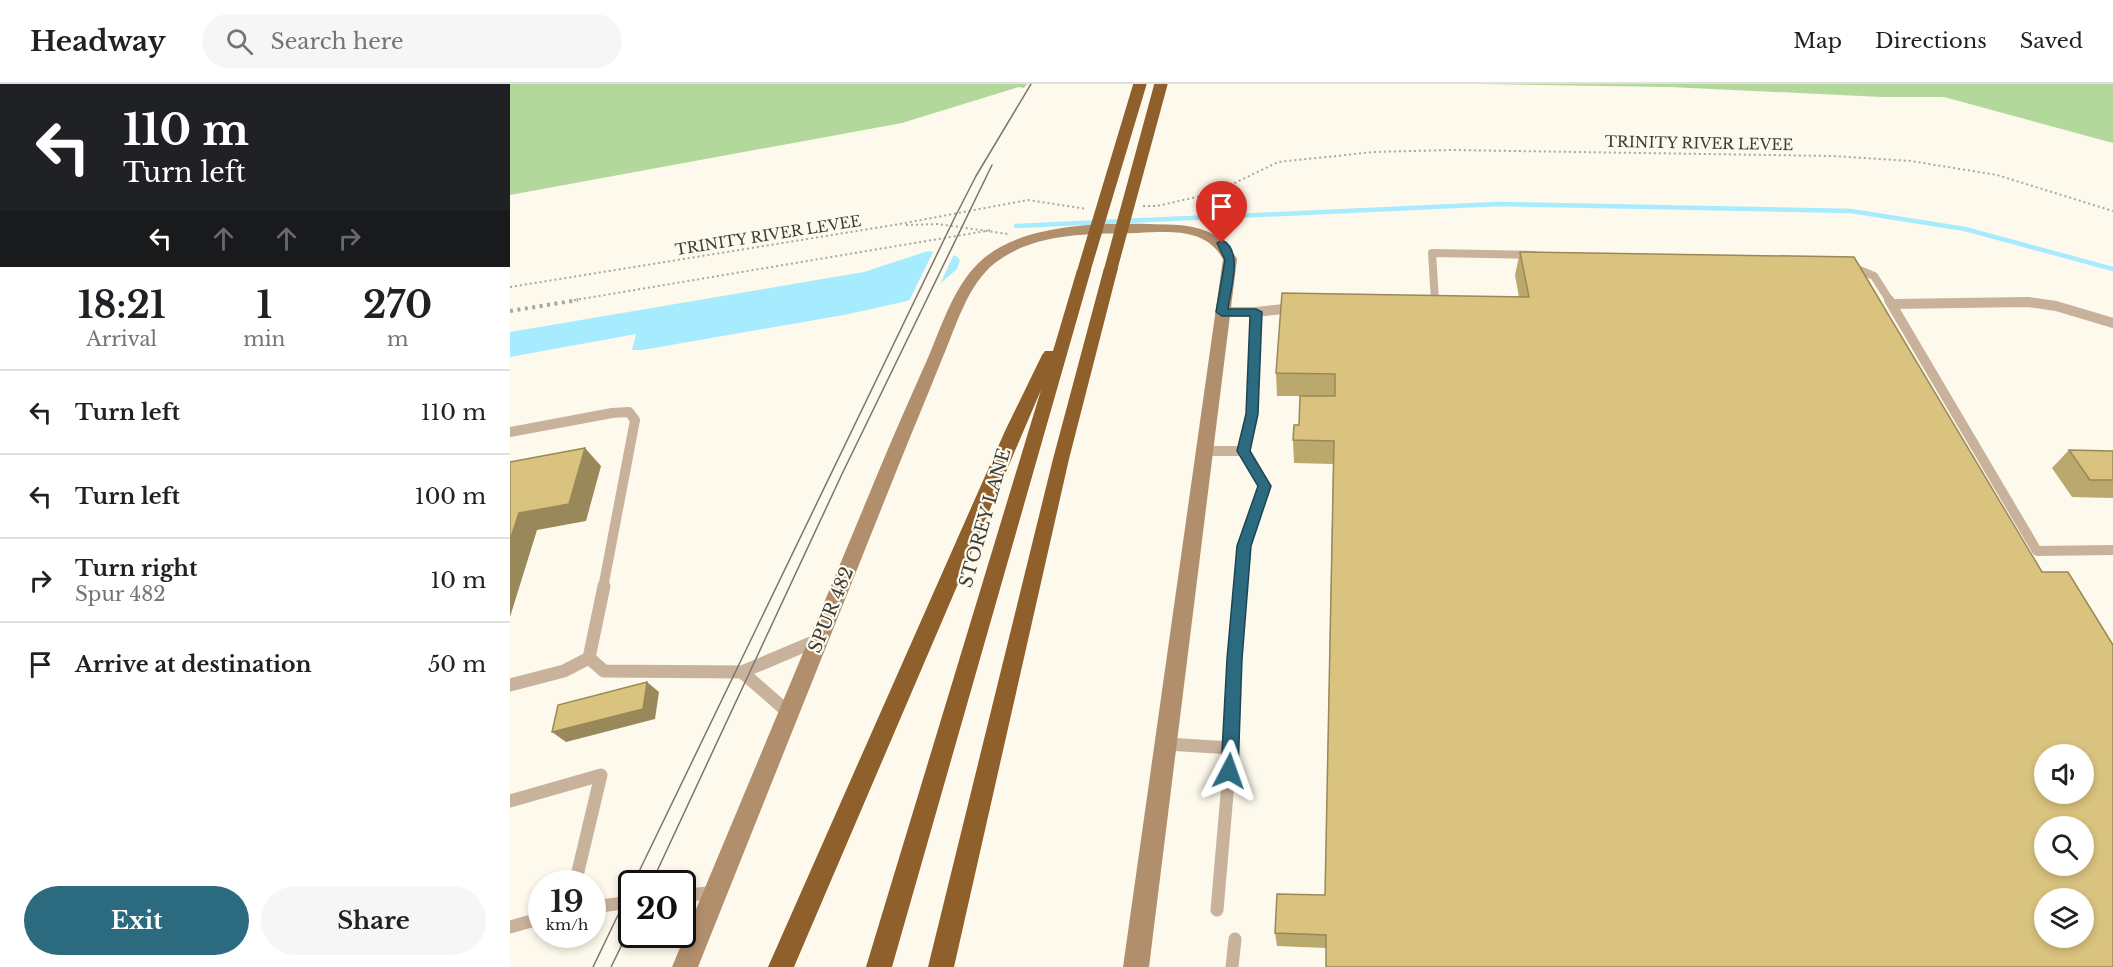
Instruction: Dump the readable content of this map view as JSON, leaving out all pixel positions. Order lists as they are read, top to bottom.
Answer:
{
  "streets": {
    "highway": ["STOREY LANE"],
    "main road": ["SPUR 482"],
    "path": ["TRINITY RIVER LEVEE"]
  },
  "page": {
    "header": "Headway",
    "search": "Search here",
    "nav": ["Map", "Directions", "Saved"],
    "turn": ["110 m", "Turn left"],
    "eta": [
      "18:21",
      "Arrival",
      "1",
      "min",
      "270",
      "m"
    ],
    "list": [
      {
        "name": "Turn left",
        "value": "110 m"
      },
      {
        "name": "Turn left",
        "value": "100 m"
      },
      {
        "name": "Turn right",
        "note": "Spur 482",
        "value": "10 m"
      },
      {
        "name": "Arrive at destination",
        "value": "50 m"
      }
    ],
    "speed": "19 km/h",
    "limit": "20",
    "buttons": ["Exit", "Share"]
  }
}
